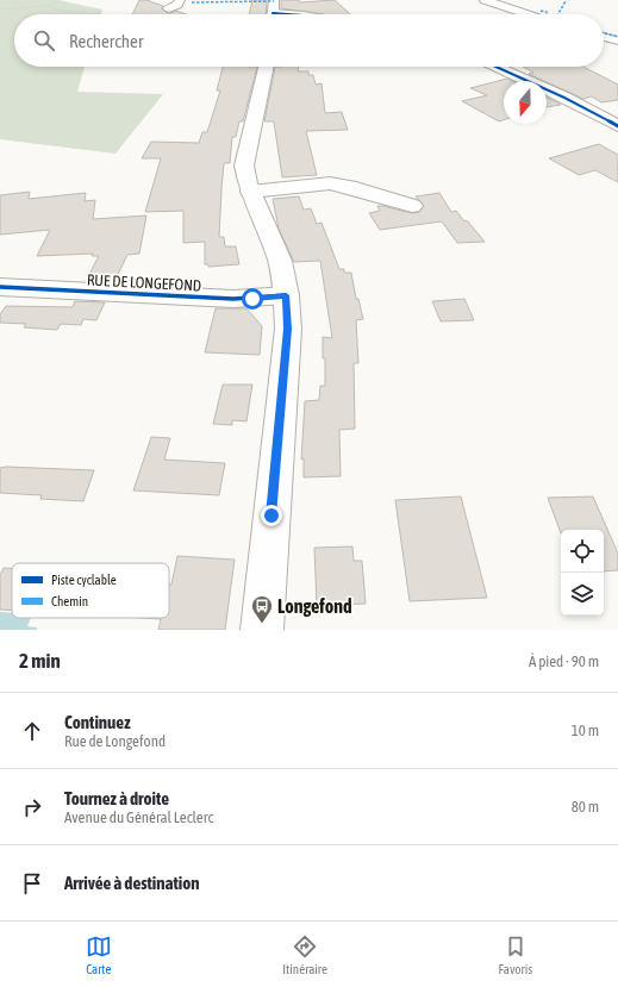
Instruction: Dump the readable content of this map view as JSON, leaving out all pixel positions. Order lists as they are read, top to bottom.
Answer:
{
  "streets": {
    "street": ["RUE DE LONGEFOND"]
  },
  "places": {
    "bus stop": ["Longefond"]
  },
  "legend": ["Piste cyclable", "Chemin"],
  "north": "bottom",
  "page": {
    "search": "Rechercher",
    "heading": ["2 min", "À pied · 90 m"],
    "list": [
      ["Continuez", "Rue de Longefond", "10 m"],
      ["Tournez à droite", "Avenue du Général Leclerc", "80 m"],
      "Arrivée à destination"
    ],
    "nav": ["Carte", "Itinéraire", "Favoris"]
  }
}
